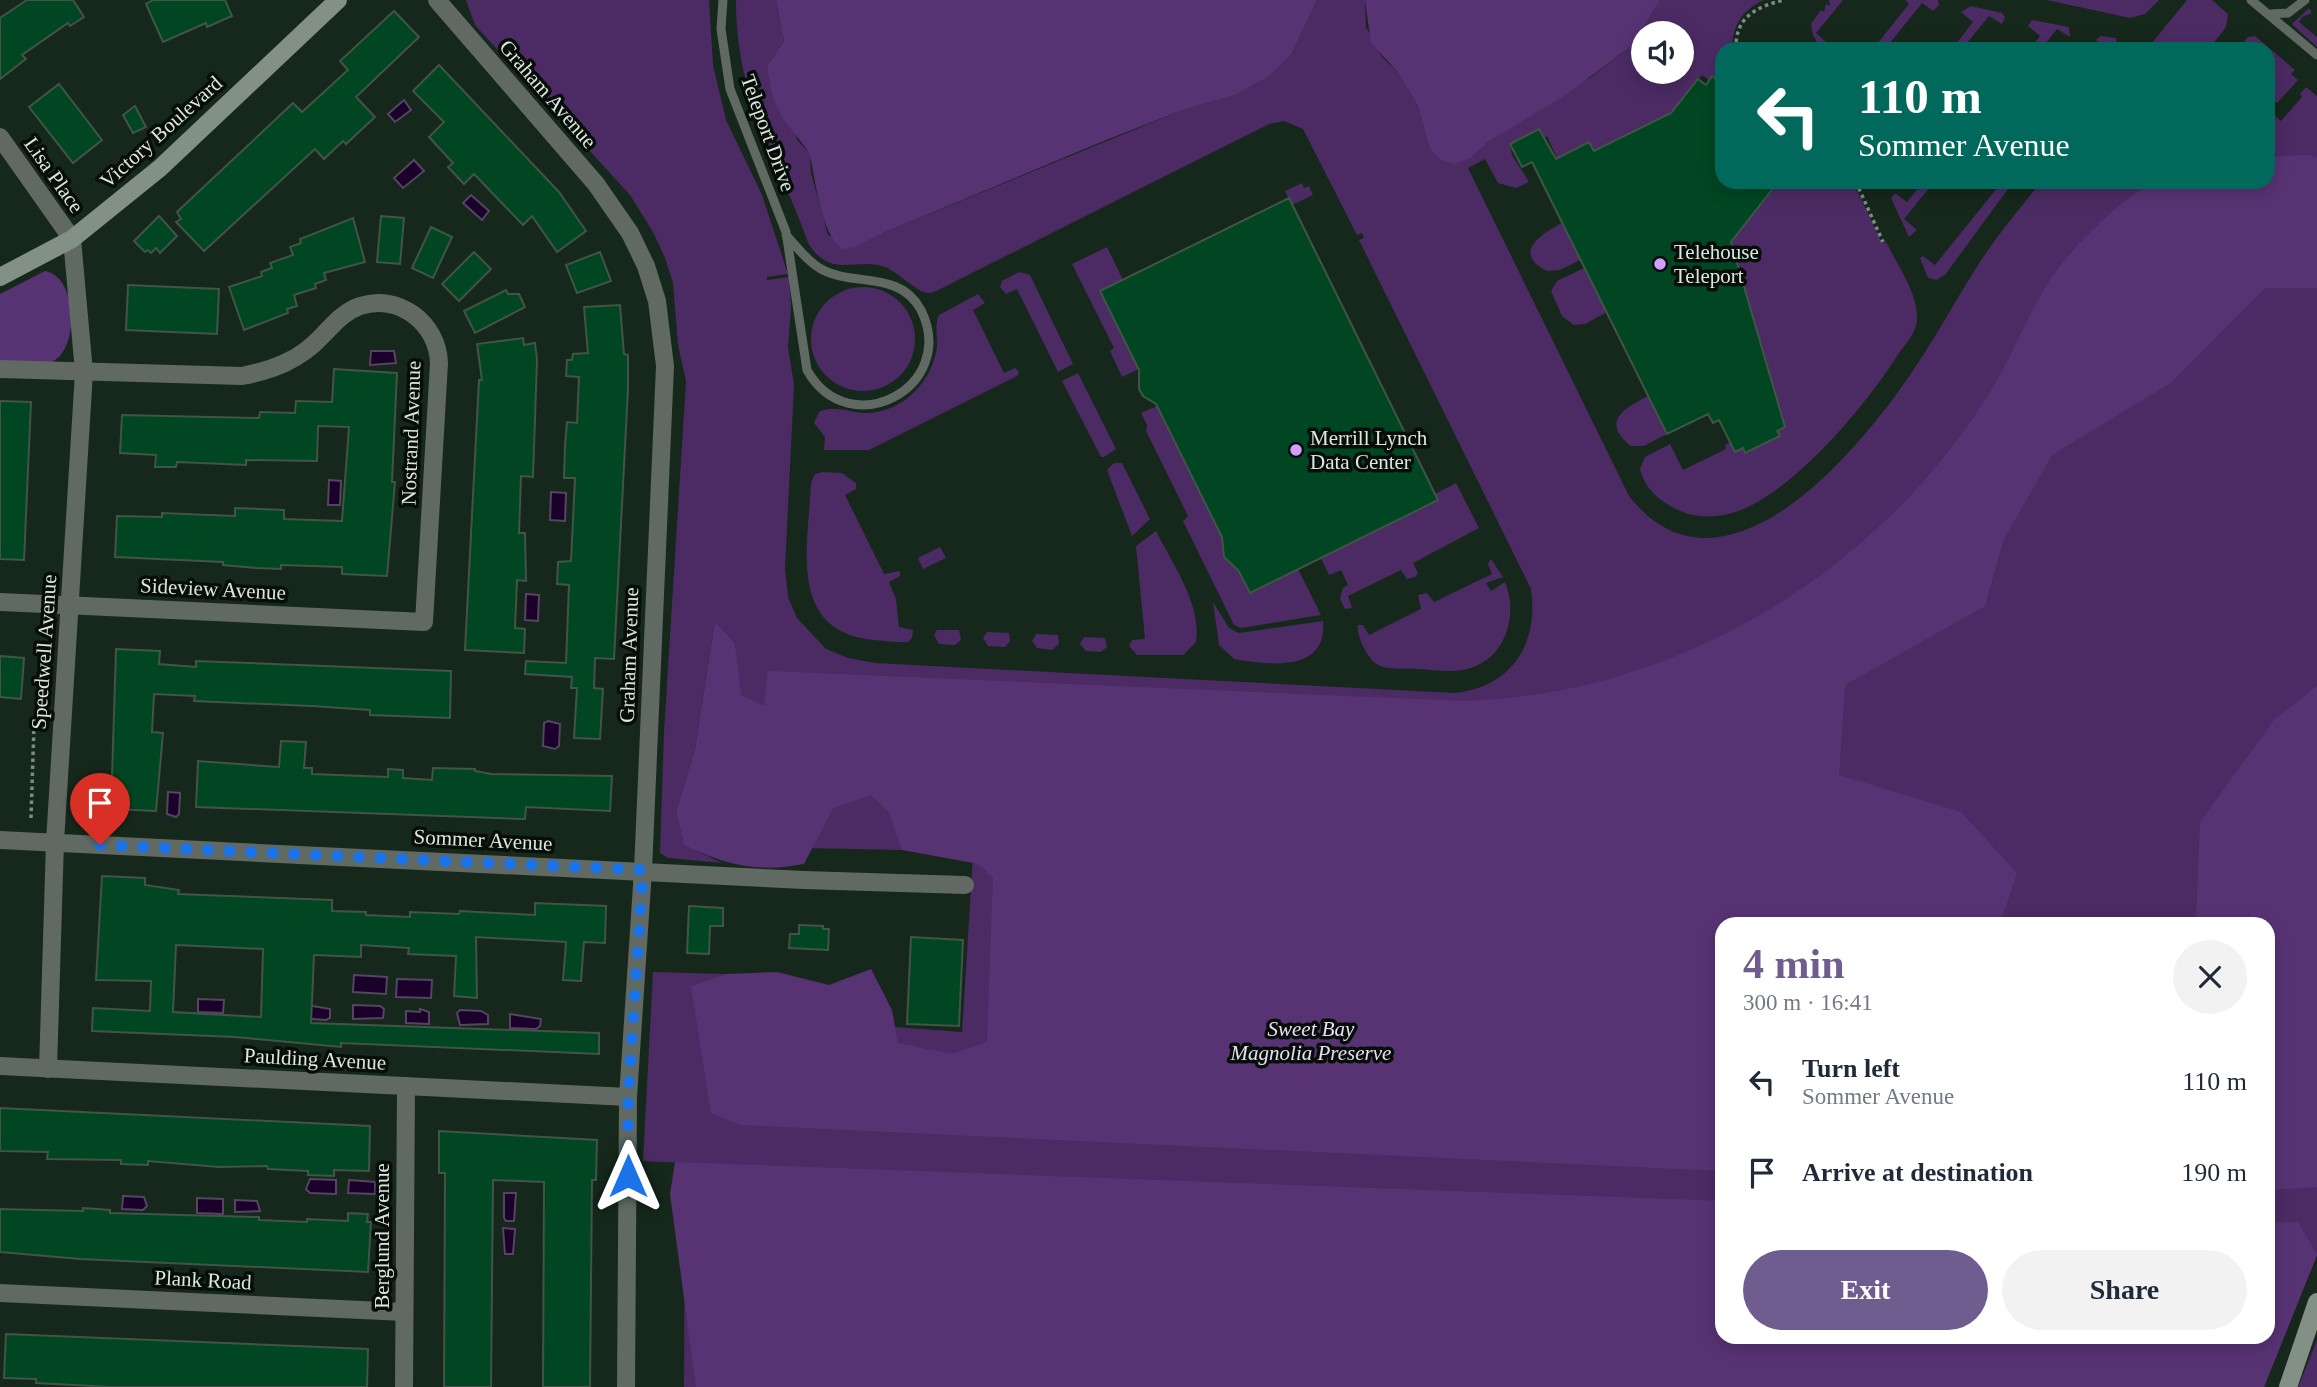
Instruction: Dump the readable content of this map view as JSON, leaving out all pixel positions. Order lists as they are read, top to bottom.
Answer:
{
  "streets": {
    "main road": ["Victory Boulevard"],
    "street": [
      "Graham Avenue",
      "Lisa Place",
      "Nostrand Avenue",
      "Sideview Avenue",
      "Speedwell Avenue",
      "Sommer Avenue",
      "Paulding Avenue",
      "Berglund Avenue",
      "Plank Road"
    ],
    "lane": ["Teleport Drive"]
  },
  "crossings": [
    ["Graham Avenue", "Sommer Avenue"],
    ["Graham Avenue", "Paulding Avenue"],
    ["Victory Boulevard", "Lisa Place"],
    ["Victory Boulevard", "Speedwell Avenue"],
    ["Lisa Place", "Speedwell Avenue"],
    ["Nostrand Avenue", "Sideview Avenue"],
    ["Nostrand Avenue", "Speedwell Avenue"],
    ["Sideview Avenue", "Speedwell Avenue"],
    ["Speedwell Avenue", "Sommer Avenue"],
    ["Speedwell Avenue", "Paulding Avenue"],
    ["Paulding Avenue", "Berglund Avenue"],
    ["Berglund Avenue", "Plank Road"]
  ],
  "parks": ["Sweet Bay Magnolia Preserve"],
  "places": ["Telehouse Teleport", "Merrill Lynch Data Center"],
  "page": {
    "turn": ["110 m", "Sommer Avenue"],
    "heading": ["4 min", "300 m · 16:41"],
    "list": [
      {
        "name": "Turn left",
        "note": "Sommer Avenue",
        "value": "110 m"
      },
      {
        "name": "Arrive at destination",
        "value": "190 m"
      }
    ],
    "buttons": ["Exit", "Share"]
  }
}
